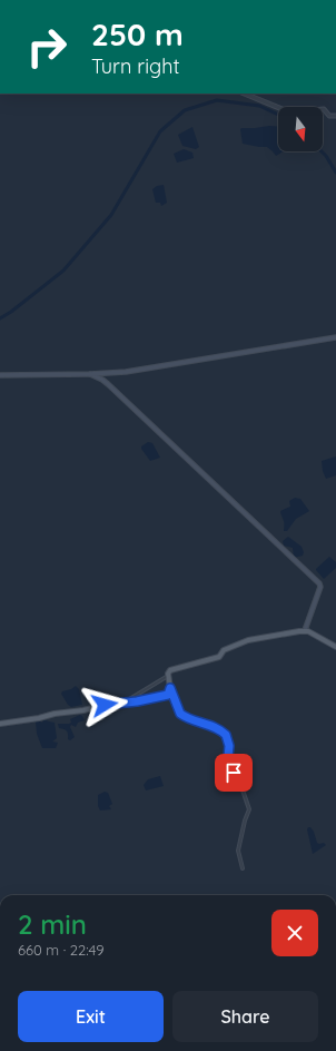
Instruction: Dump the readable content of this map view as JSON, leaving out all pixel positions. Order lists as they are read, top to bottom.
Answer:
{
  "north": "bottom",
  "page": {
    "turn": ["250 m", "Turn right"],
    "heading": ["2 min", "660 m · 22:49"],
    "buttons": ["Exit", "Share"]
  }
}
